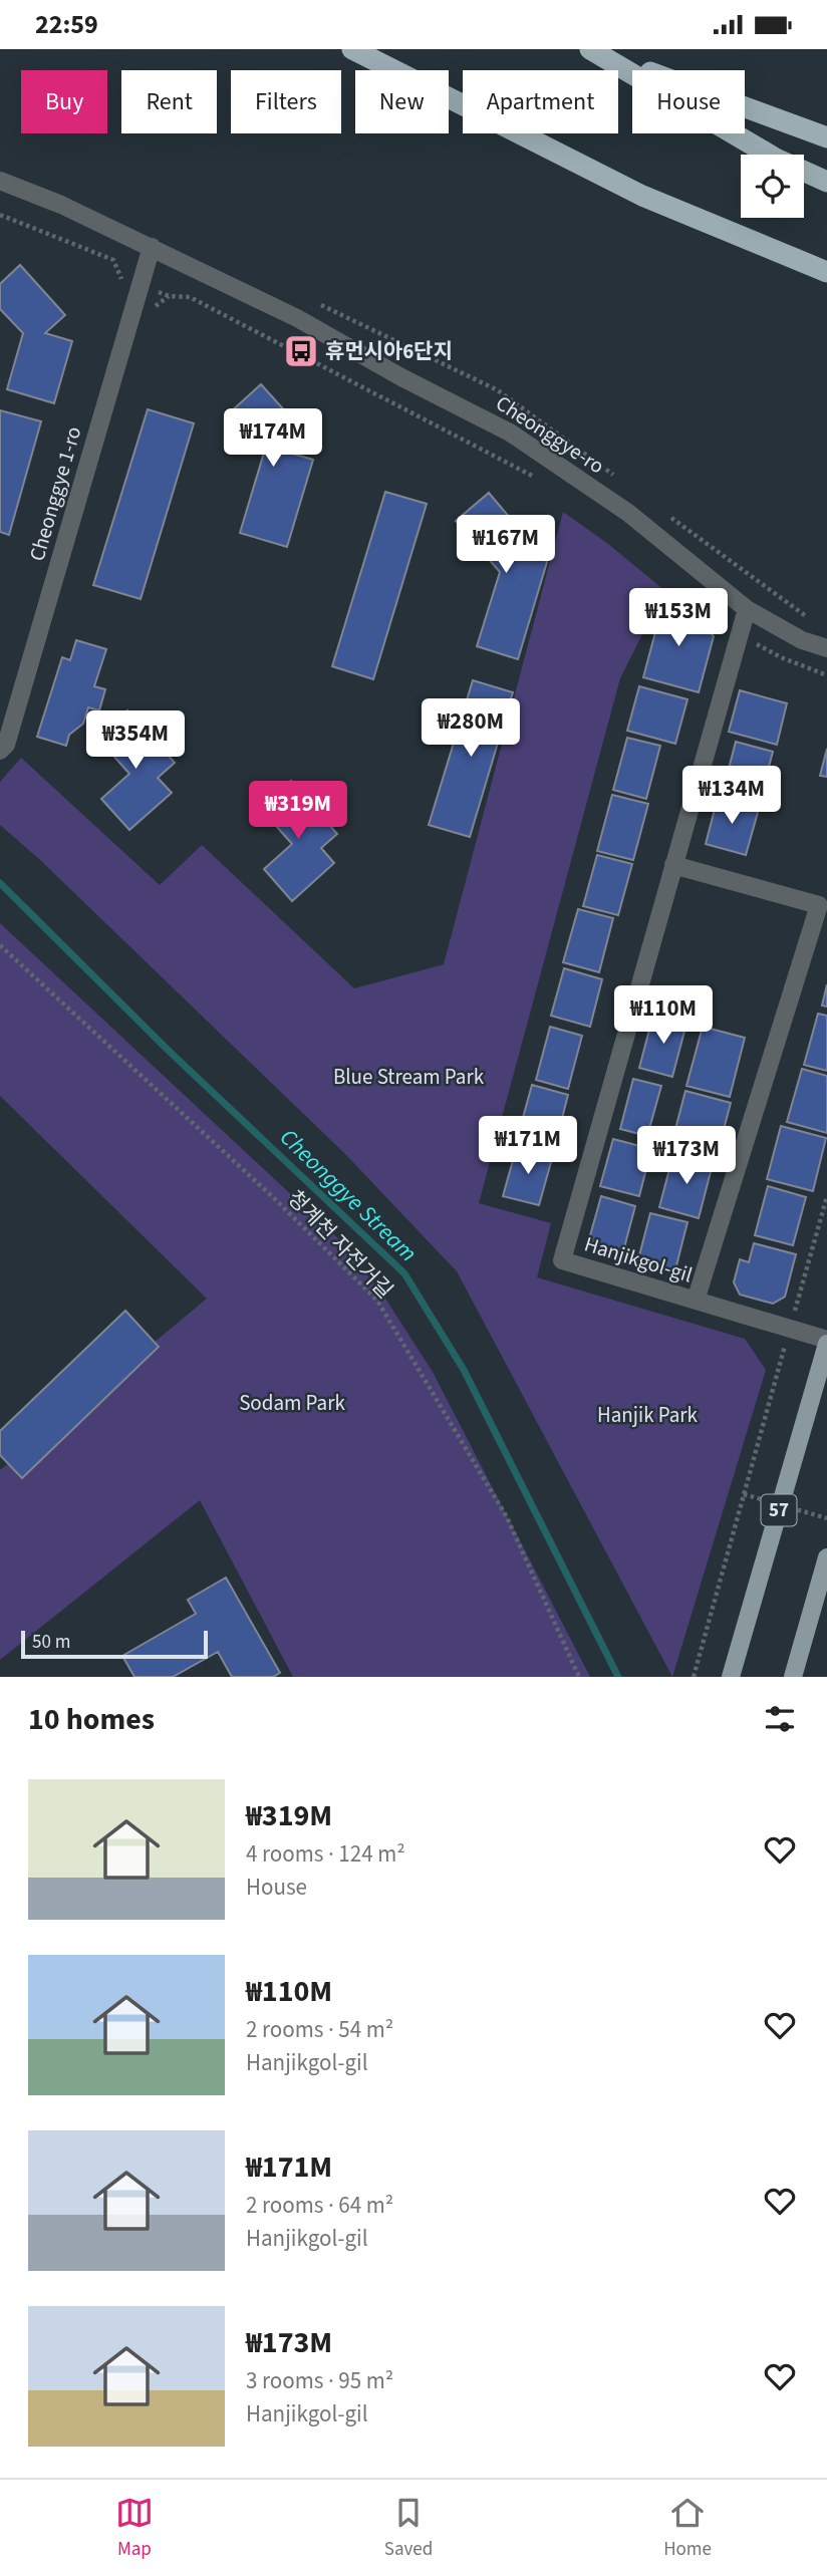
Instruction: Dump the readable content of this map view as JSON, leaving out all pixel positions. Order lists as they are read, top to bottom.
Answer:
{
  "streets": {
    "main road": ["57"],
    "street": ["Cheonggye-ro", "Cheonggye 1-ro", "Hanjikgol-gil"],
    "path": ["청계천 자전거길"]
  },
  "crossings": [
    ["Cheonggye-ro", "Cheonggye 1-ro"],
    ["Cheonggye-ro", "Hanjikgol-gil"],
    ["Hanjikgol-gil", "57"]
  ],
  "water": ["Cheonggye Stream"],
  "parks": ["Blue Stream Park", "Sodam Park", "Hanjik Park"],
  "places": {
    "bus stop": ["휴먼시아6단지"]
  },
  "scale_bar": "50 m",
  "page": {
    "status": "22:59",
    "chip": [
      "Buy",
      "Rent",
      "Filters",
      "New",
      "Apartment",
      "House"
    ],
    "price": [
      "₩174M",
      "₩167M",
      "₩153M",
      "₩280M",
      "₩354M",
      "₩134M",
      "₩319M",
      "₩110M",
      "₩171M",
      "₩173M"
    ],
    "scale": "50 m",
    "heading": "10 homes",
    "list": [
      {
        "name": "₩319M",
        "note": "4 rooms · 124 m² · House"
      },
      {
        "name": "₩110M",
        "note": "2 rooms · 54 m² · Hanjikgol-gil"
      },
      {
        "name": "₩171M",
        "note": "2 rooms · 64 m² · Hanjikgol-gil"
      },
      {
        "name": "₩173M",
        "note": "3 rooms · 95 m² · Hanjikgol-gil"
      }
    ],
    "tabs": ["Map", "Saved", "Home"]
  }
}
